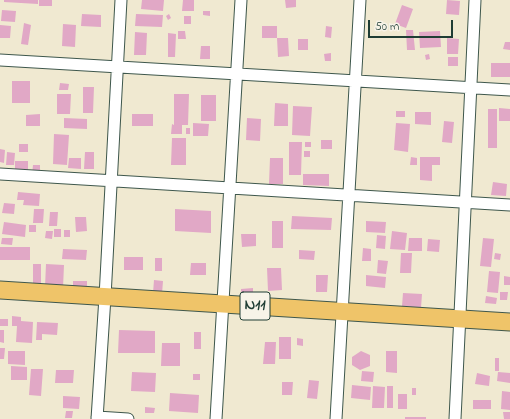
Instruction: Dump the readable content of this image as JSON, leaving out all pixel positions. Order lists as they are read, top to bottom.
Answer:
{
  "streets": {
    "main road": ["N11"]
  },
  "scale_bar": "50 m"
}
